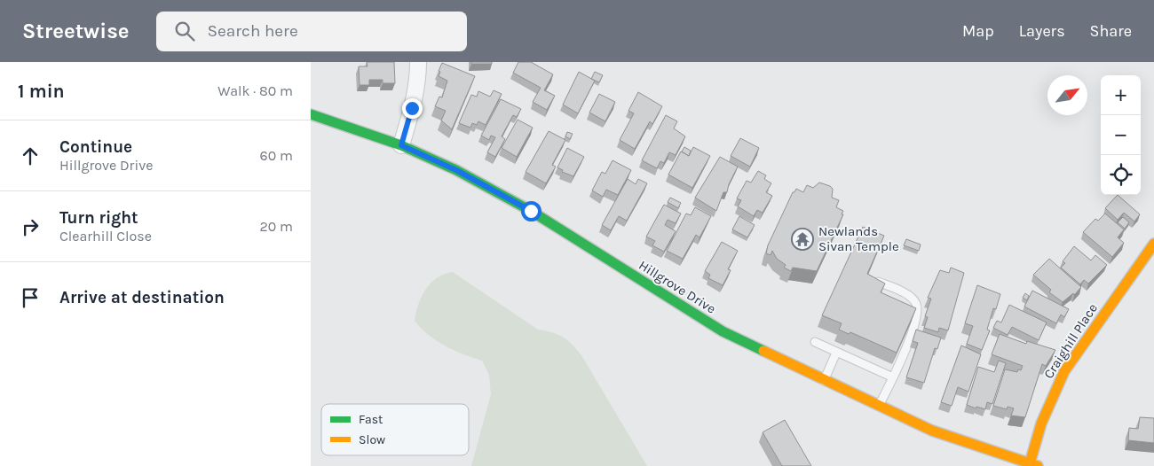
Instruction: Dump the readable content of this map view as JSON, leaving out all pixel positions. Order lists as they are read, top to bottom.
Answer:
{
  "streets": {
    "street": ["Hillgrove Drive", "Craighill Place"]
  },
  "crossings": [
    ["Hillgrove Drive", "Craighill Place"]
  ],
  "places": {
    "temple": ["Newlands Sivan Temple"]
  },
  "legend": ["Fast", "Slow"],
  "north": "top right",
  "page": {
    "header": "Streetwise",
    "search": "Search here",
    "nav": ["Map", "Layers", "Share"],
    "heading": ["1 min", "Walk · 80 m"],
    "map_buttons": ["+", "−"],
    "list": [
      ["Continue", "Hillgrove Drive", "60 m"],
      ["Turn right", "Clearhill Close", "20 m"],
      "Arrive at destination"
    ]
  }
}
